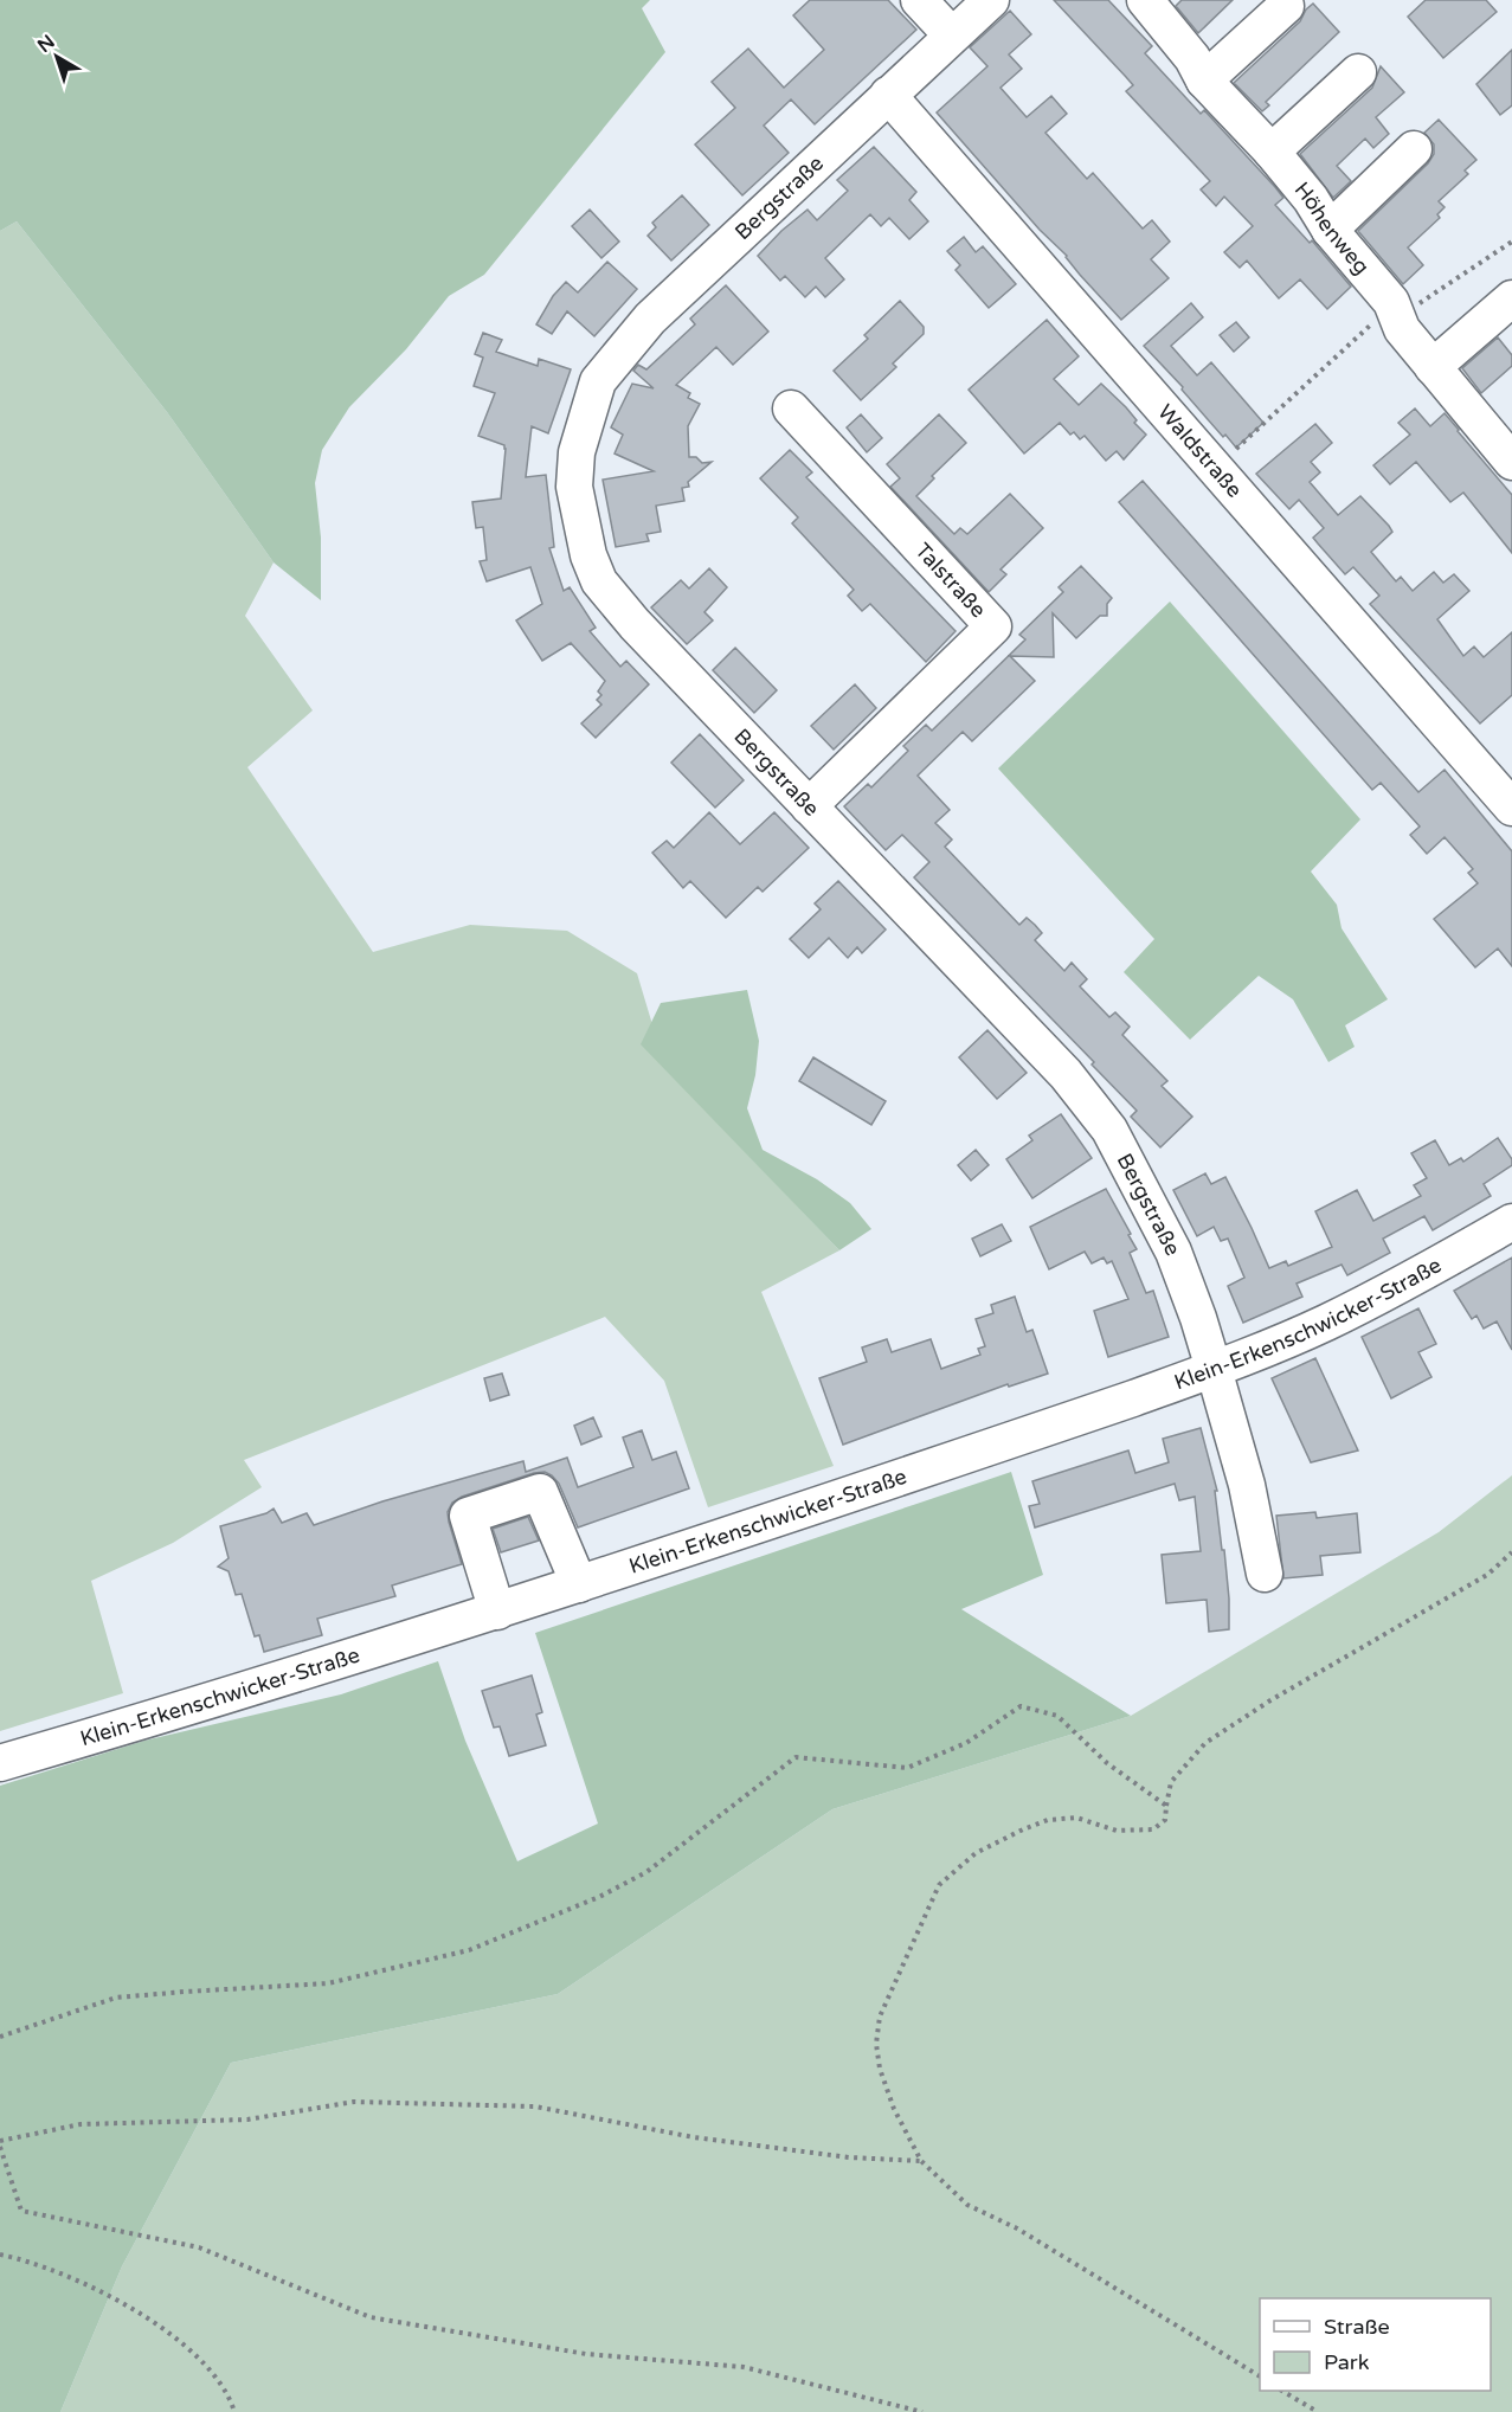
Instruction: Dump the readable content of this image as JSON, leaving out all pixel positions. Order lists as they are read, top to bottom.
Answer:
{
  "streets": {
    "street": [
      "Bergstraße",
      "Höhenweg",
      "Waldstraße",
      "Talstraße",
      "Klein-Erkenschwicker-Straße"
    ]
  },
  "crossings": [
    ["Bergstraße", "Waldstraße"],
    ["Bergstraße", "Talstraße"],
    ["Bergstraße", "Klein-Erkenschwicker-Straße"]
  ],
  "legend": ["Straße", "Park"],
  "north": "top left"
}
